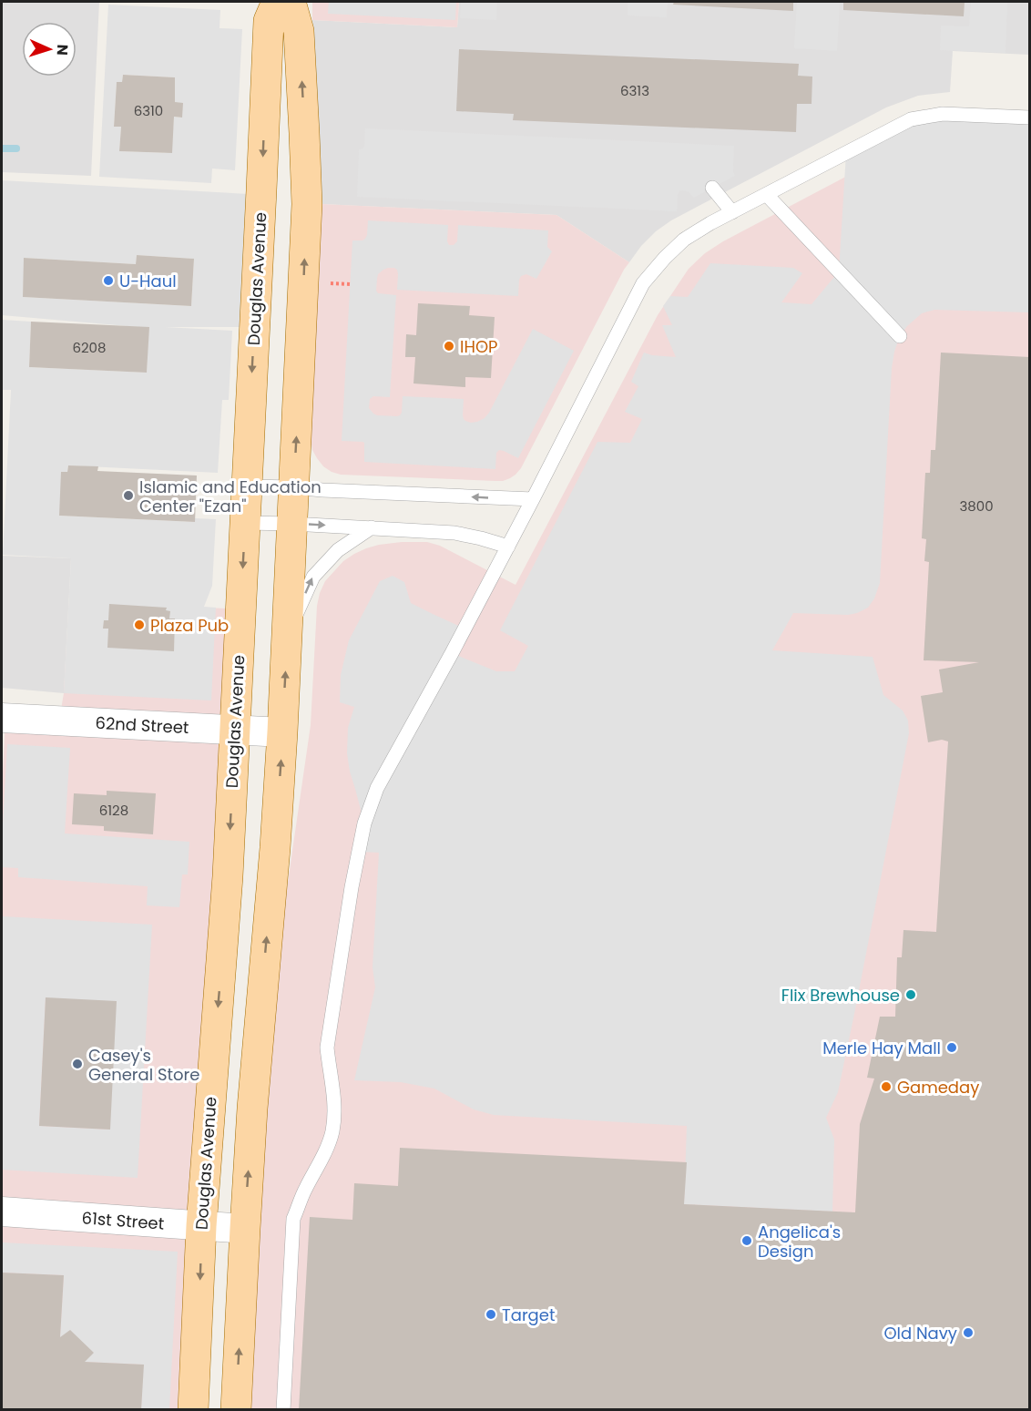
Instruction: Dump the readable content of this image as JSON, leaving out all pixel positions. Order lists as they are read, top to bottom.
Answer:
{
  "streets": {
    "main road": ["Douglas Avenue"],
    "street": ["62nd Street", "61st Street"]
  },
  "crossings": [
    ["Douglas Avenue", "62nd Street"],
    ["Douglas Avenue", "61st Street"]
  ],
  "places": [
    "U-Haul",
    "IHOP",
    "Islamic and Education Center \"Ezan\"",
    "Plaza Pub",
    "Flix Brewhouse",
    "Merle Hay Mall",
    "Casey's General Store",
    "Gameday",
    "Angelica's Design",
    "Target",
    "Old Navy"
  ],
  "house_numbers": [
    "6313",
    "6310",
    "6208",
    "3800",
    "6128"
  ],
  "north": "right"
}
